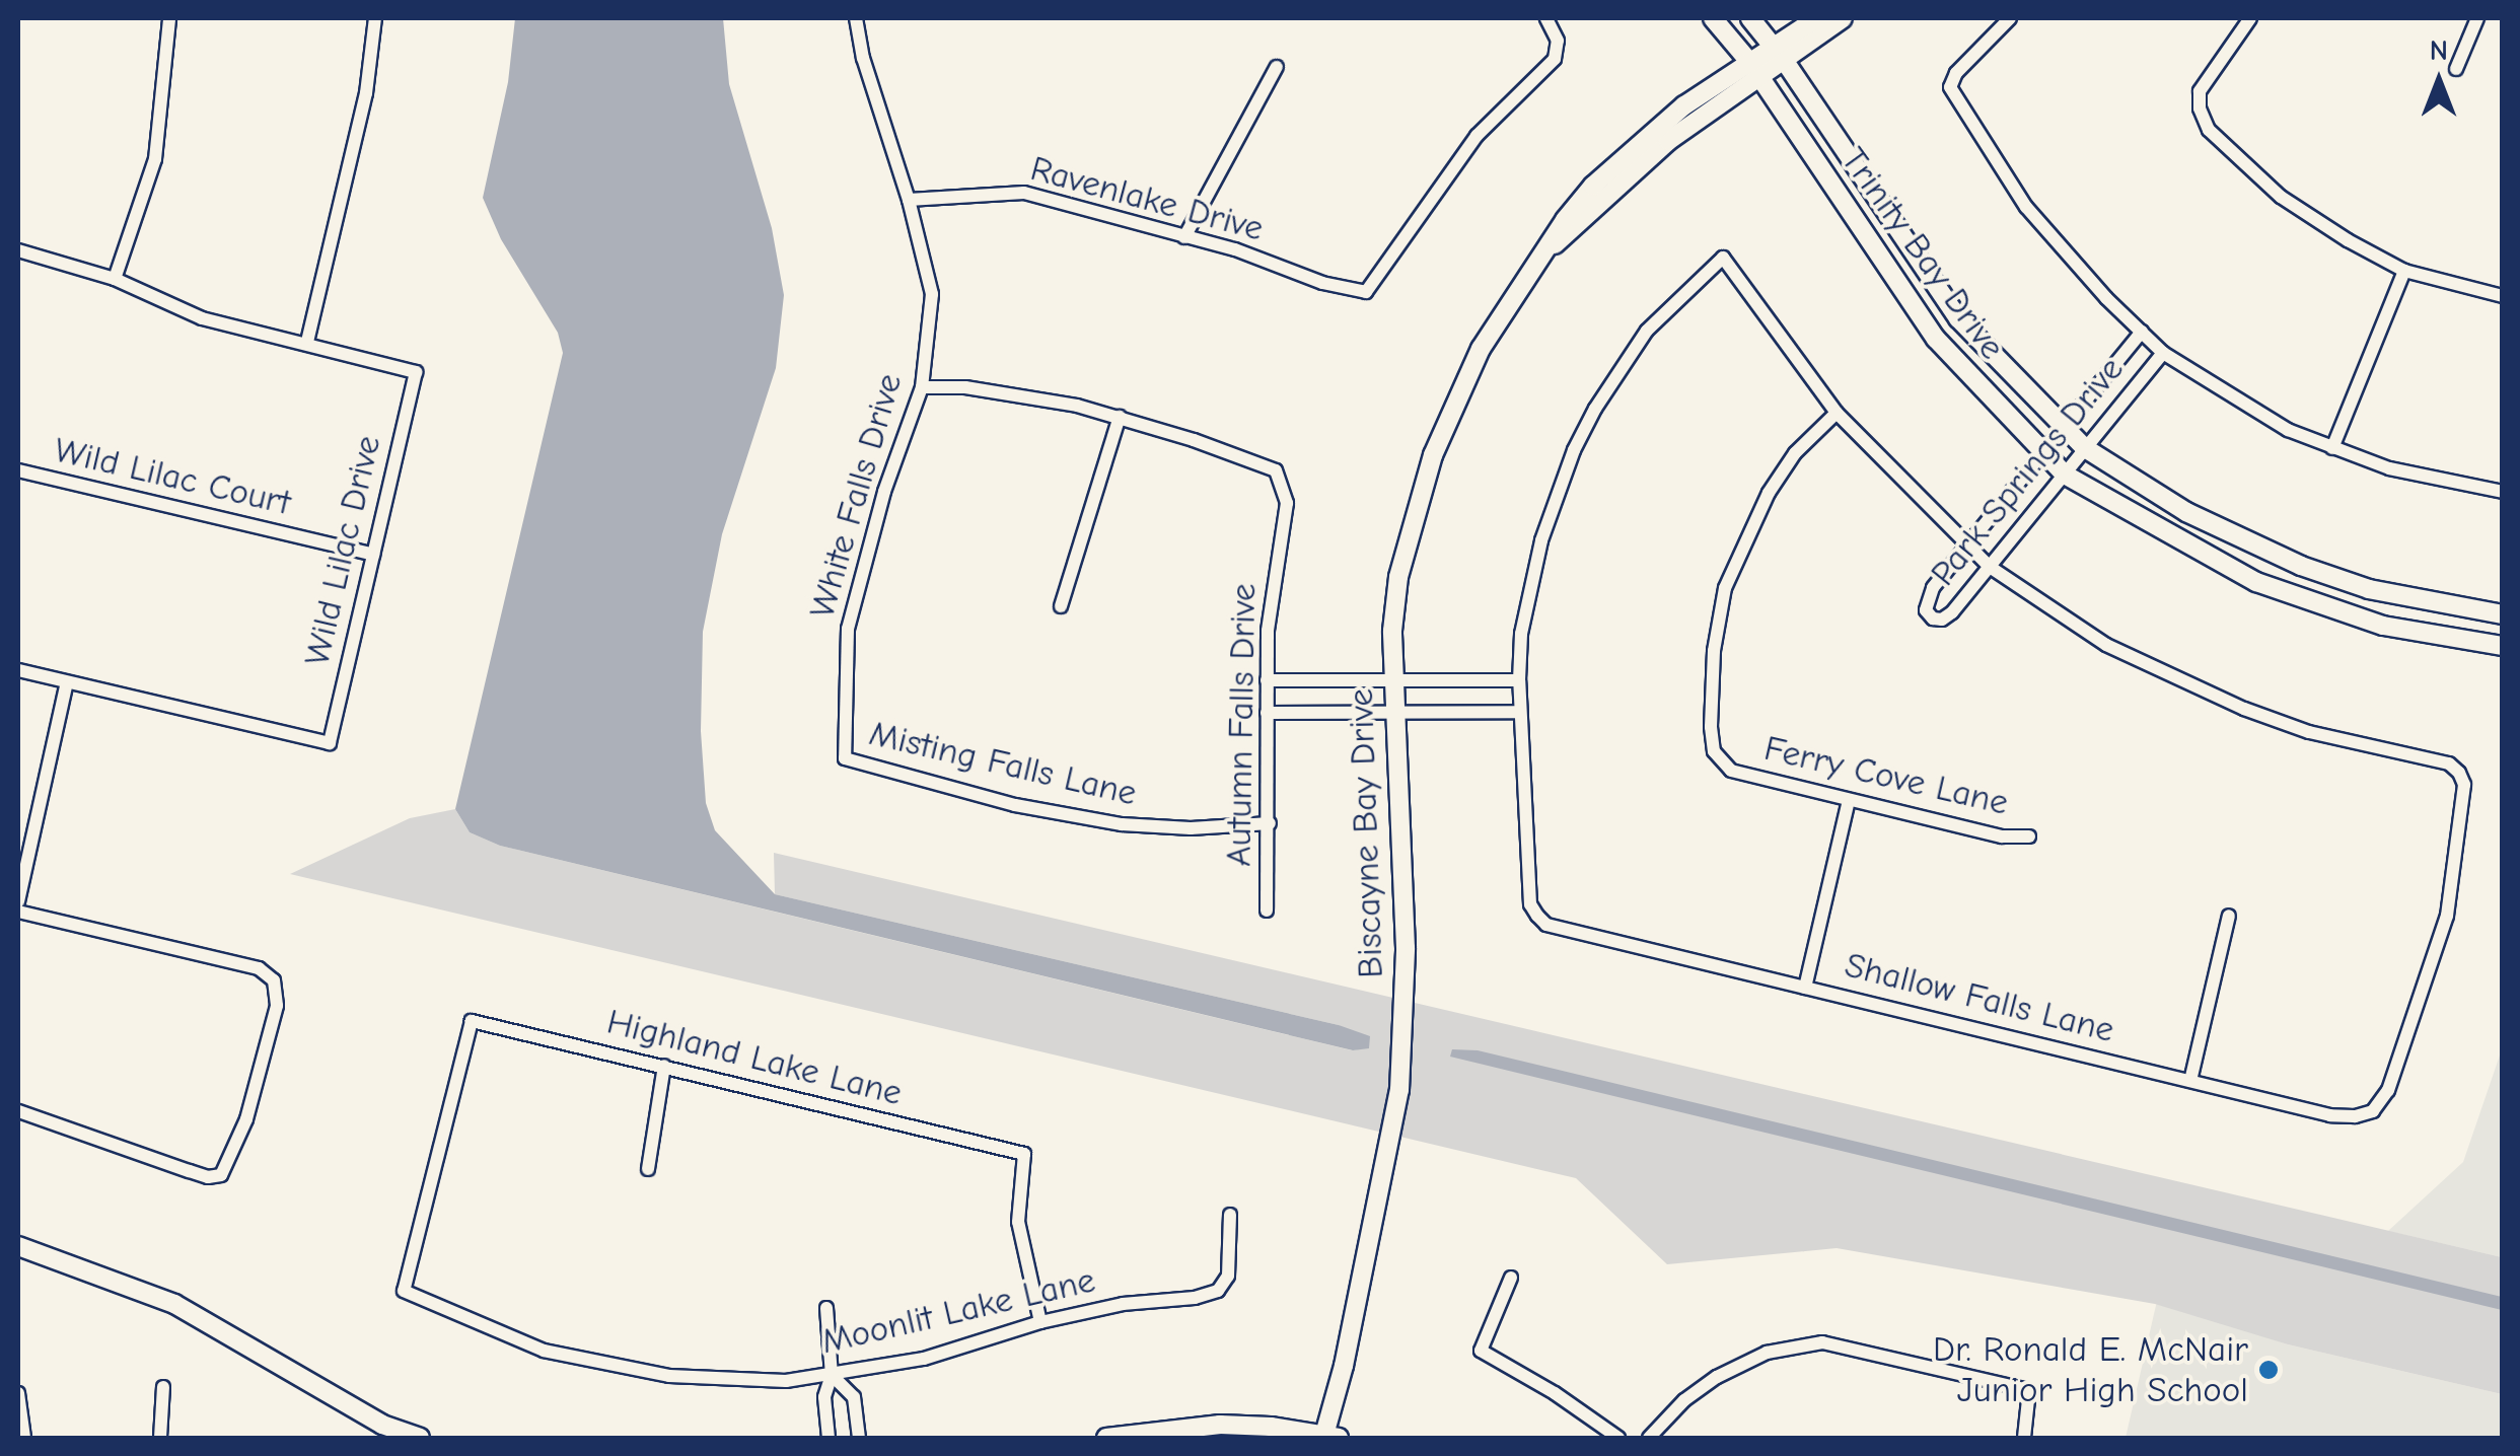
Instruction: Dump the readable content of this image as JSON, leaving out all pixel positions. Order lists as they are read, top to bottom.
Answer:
{
  "streets": {
    "street": [
      "Ravenlake Drive",
      "Trinity Bay Drive",
      "Park Springs Drive",
      "Wild Lilac Court",
      "White Falls Drive",
      "Wild Lilac Drive",
      "Autumn Falls Drive",
      "Misting Falls Lane",
      "Ferry Cove Lane",
      "Biscayne Bay Drive",
      "Shallow Falls Lane",
      "Highland Lake Lane",
      "Moonlit Lake Lane"
    ]
  },
  "crossings": [
    ["Ravenlake Drive", "White Falls Drive"],
    ["Trinity Bay Drive", "Park Springs Drive"],
    ["Trinity Bay Drive", "Biscayne Bay Drive"],
    ["Park Springs Drive", "Shallow Falls Lane"],
    ["Wild Lilac Court", "Wild Lilac Drive"],
    ["White Falls Drive", "Misting Falls Lane"],
    ["Autumn Falls Drive", "Misting Falls Lane"],
    ["Highland Lake Lane", "Moonlit Lake Lane"]
  ],
  "places": ["Dr. Ronald E. McNair Junior High School"],
  "north": "top"
}
